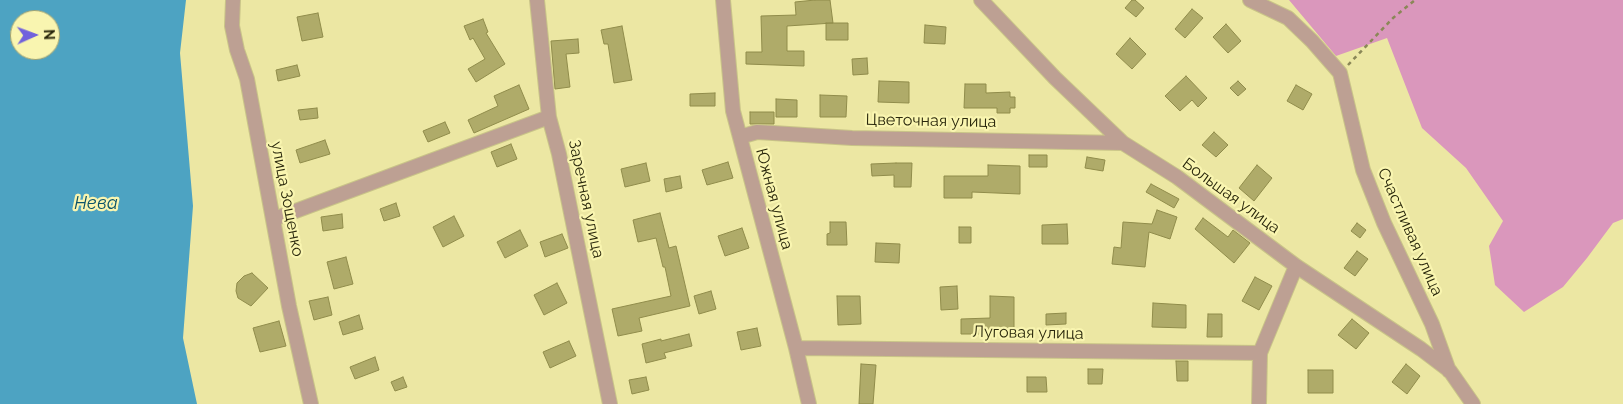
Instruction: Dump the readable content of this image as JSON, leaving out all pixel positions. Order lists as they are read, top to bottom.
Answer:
{
  "streets": {
    "street": [
      "Цветочная улица",
      "Большая улица",
      "улица Зощенко",
      "Заречная улица",
      "Южная улица",
      "Счастливая улица",
      "Луговая улица"
    ]
  },
  "crossings": [
    ["Цветочная улица", "Большая улица"],
    ["Цветочная улица", "Южная улица"],
    ["Большая улица", "Счастливая улица"],
    ["Южная улица", "Луговая улица"]
  ],
  "water": ["Нева"],
  "north": "right"
}
